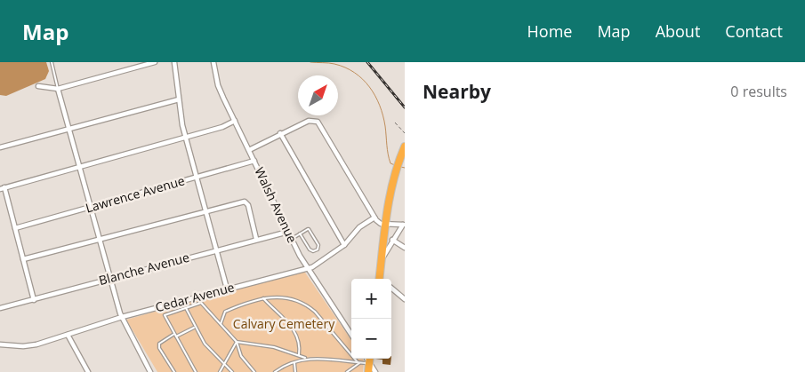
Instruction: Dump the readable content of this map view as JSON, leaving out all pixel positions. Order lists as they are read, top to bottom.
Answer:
{
  "streets": {
    "street": [
      "Lawrence Avenue",
      "Walsh Avenue",
      "Blanche Avenue",
      "Cedar Avenue"
    ]
  },
  "crossings": [
    ["Lawrence Avenue", "Walsh Avenue"],
    ["Walsh Avenue", "Blanche Avenue"],
    ["Walsh Avenue", "Cedar Avenue"]
  ],
  "parks": ["Calvary Cemetery"],
  "north": "top right",
  "page": {
    "header": "Map",
    "nav": [
      "Home",
      "Map",
      "About",
      "Contact"
    ],
    "heading": ["Nearby", "0 results"],
    "map_buttons": ["+", "−"]
  }
}
